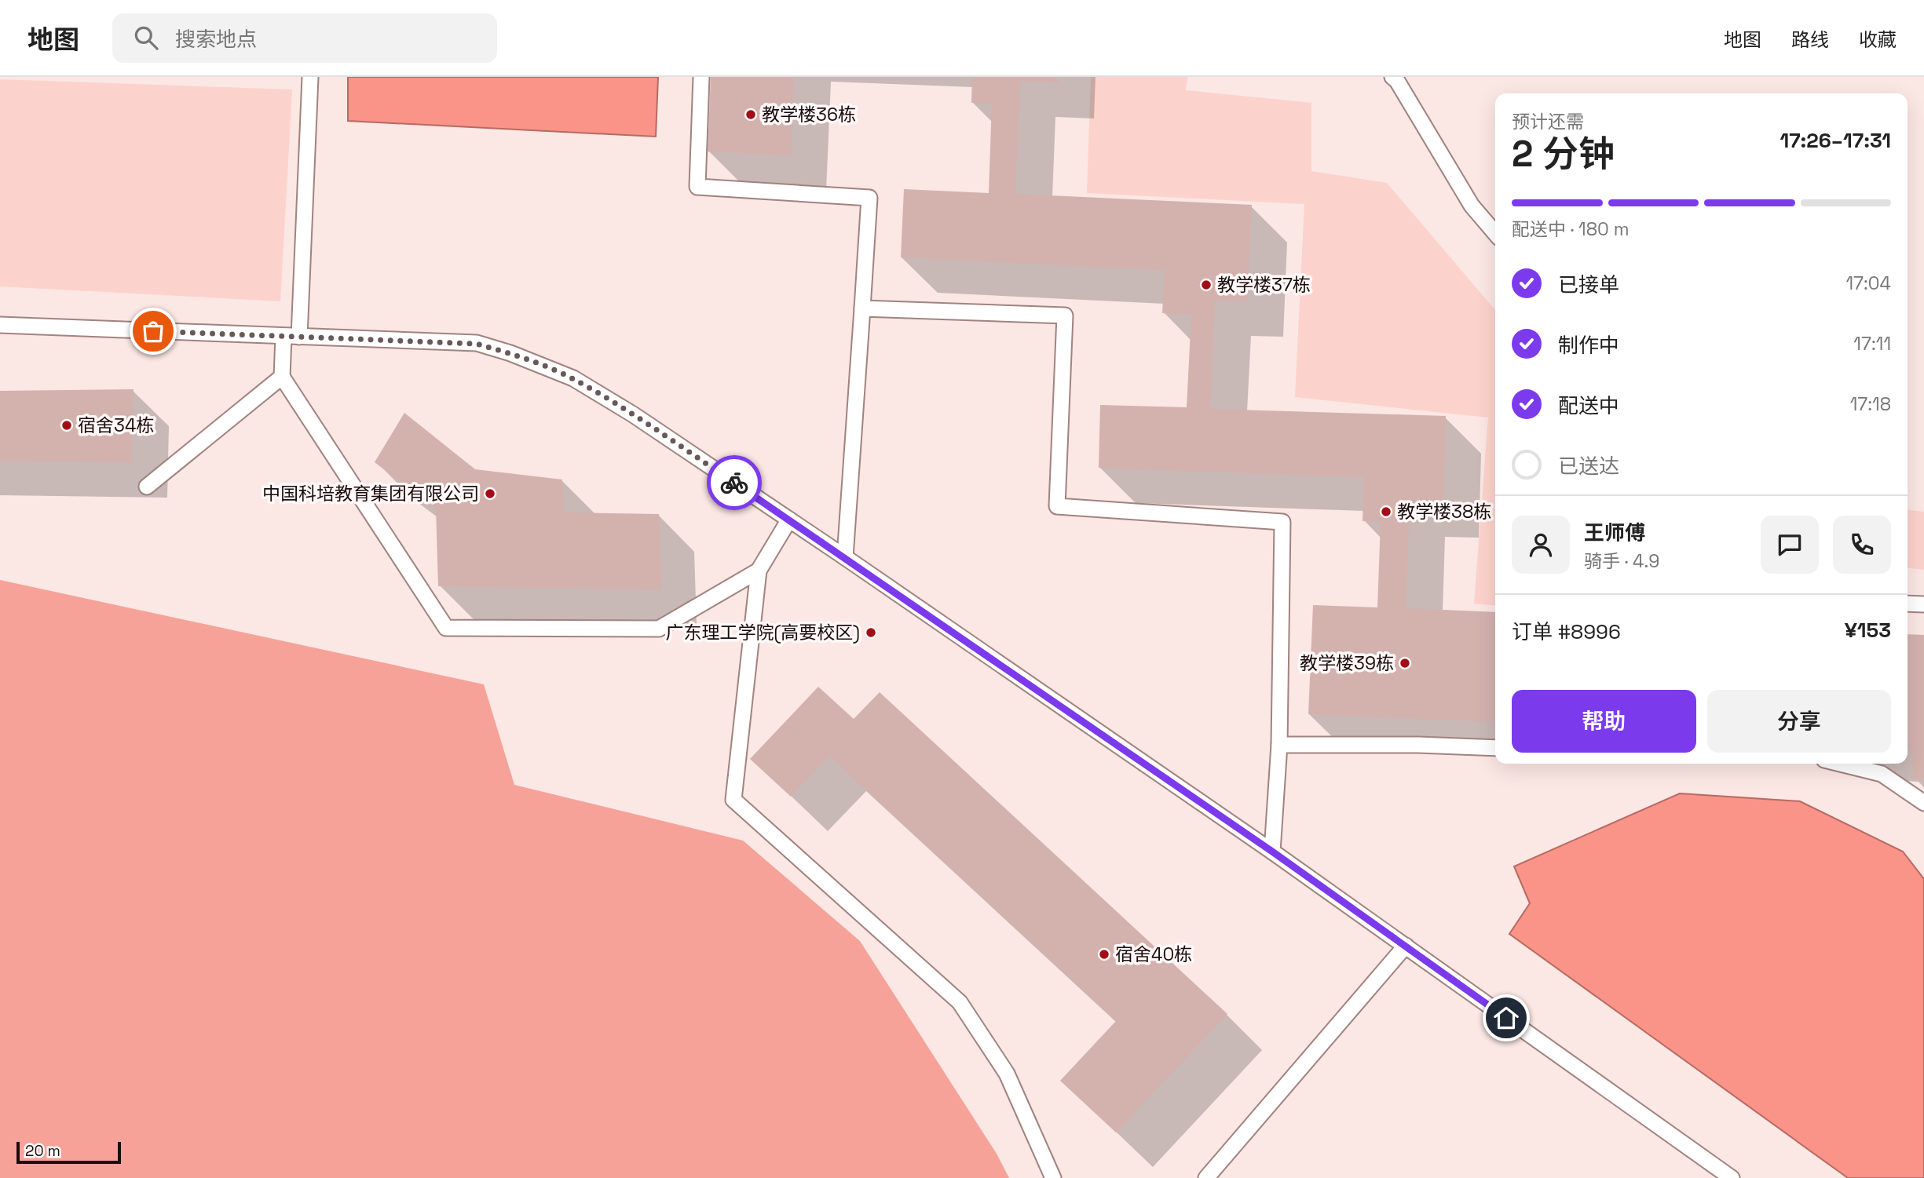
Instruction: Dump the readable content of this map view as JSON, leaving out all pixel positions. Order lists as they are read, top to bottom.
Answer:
{
  "places": [
    "教学楼36栋",
    "教学楼37栋",
    "宿舍34栋",
    "中国科培教育集团有限公司",
    "教学楼38栋",
    "广东理工学院(高要校区)",
    "教学楼39栋",
    "宿舍40栋"
  ],
  "scale_bar": "20 m",
  "page": {
    "header": "地图",
    "search": "搜索地点",
    "nav": ["地图", "路线", "收藏"],
    "heading": ["2 分钟", "预计还需", "17:26–17:31"],
    "panel": [
      "王师傅",
      "骑手 · 4.9",
      "订单 #8996",
      "¥153"
    ],
    "bar": "配送中 · 180 m",
    "list": [
      ["已接单", "17:04"],
      ["制作中", "17:11"],
      ["配送中", "17:18"],
      "已送达"
    ],
    "buttons": ["帮助", "分享"],
    "scale": "20 m"
  }
}
